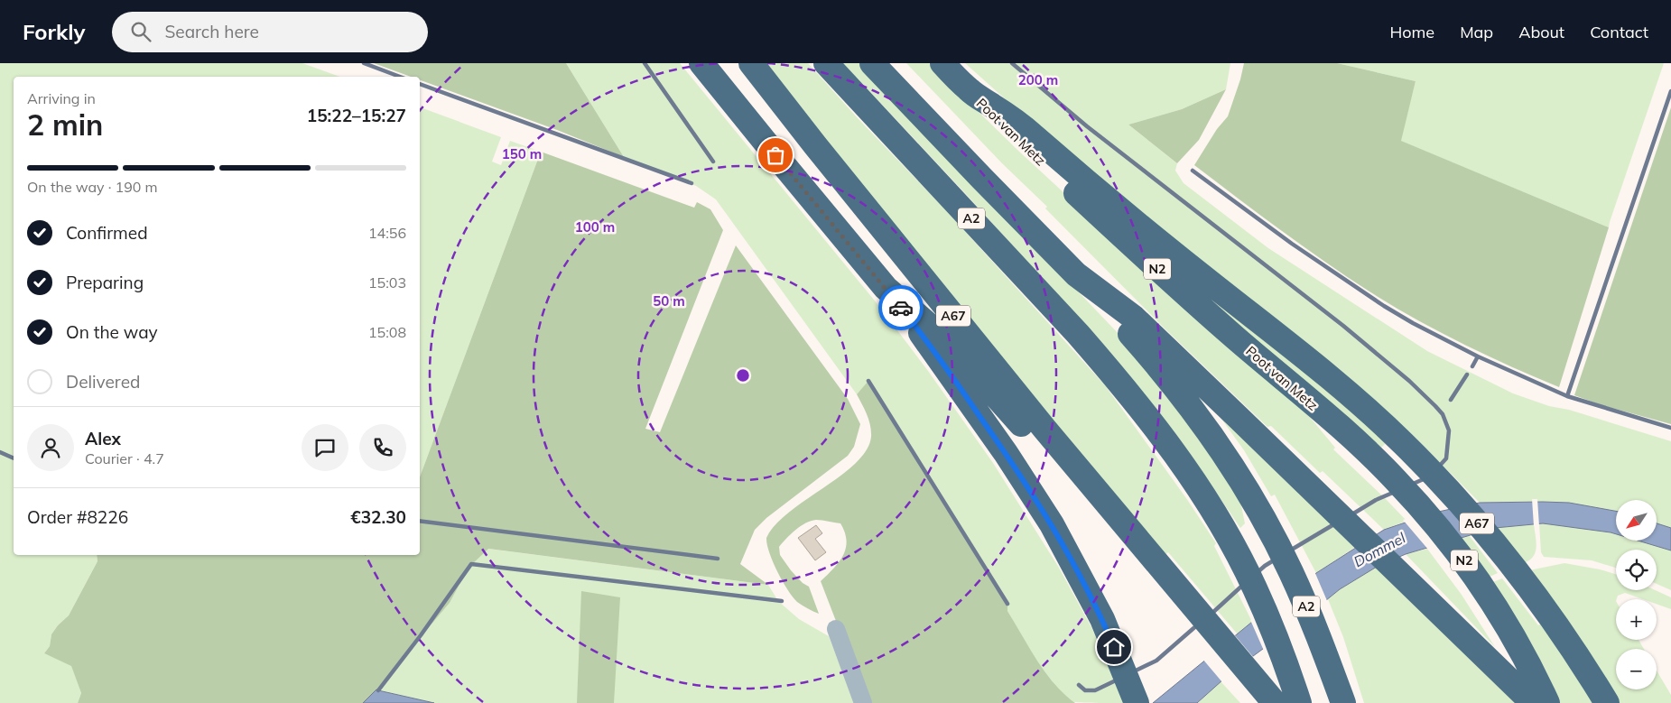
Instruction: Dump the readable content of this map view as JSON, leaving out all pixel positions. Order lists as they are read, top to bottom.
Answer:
{
  "streets": {
    "highway": [
      "Poot van Metz",
      "A2",
      "N2",
      "A67"
    ]
  },
  "crossings": [
    ["Poot van Metz", "N2"],
    ["Poot van Metz", "A67"],
    ["N2", "A67"]
  ],
  "water": ["Dommel"],
  "north": "bottom left",
  "page": {
    "header": "Forkly",
    "search": "Search here",
    "nav": [
      "Home",
      "Map",
      "About",
      "Contact"
    ],
    "heading": ["2 min", "Arriving in", "15:22–15:27"],
    "panel": [
      "Alex",
      "Courier · 4.7",
      "Order #8226",
      "€32.30"
    ],
    "bar": "On the way · 190 m",
    "list": [
      ["Confirmed", "14:56"],
      ["Preparing", "15:03"],
      ["On the way", "15:08"],
      "Delivered"
    ],
    "map_buttons": ["+", "−"]
  },
  "rings": [
    "200 m",
    "150 m",
    "100 m",
    "50 m"
  ]
}
